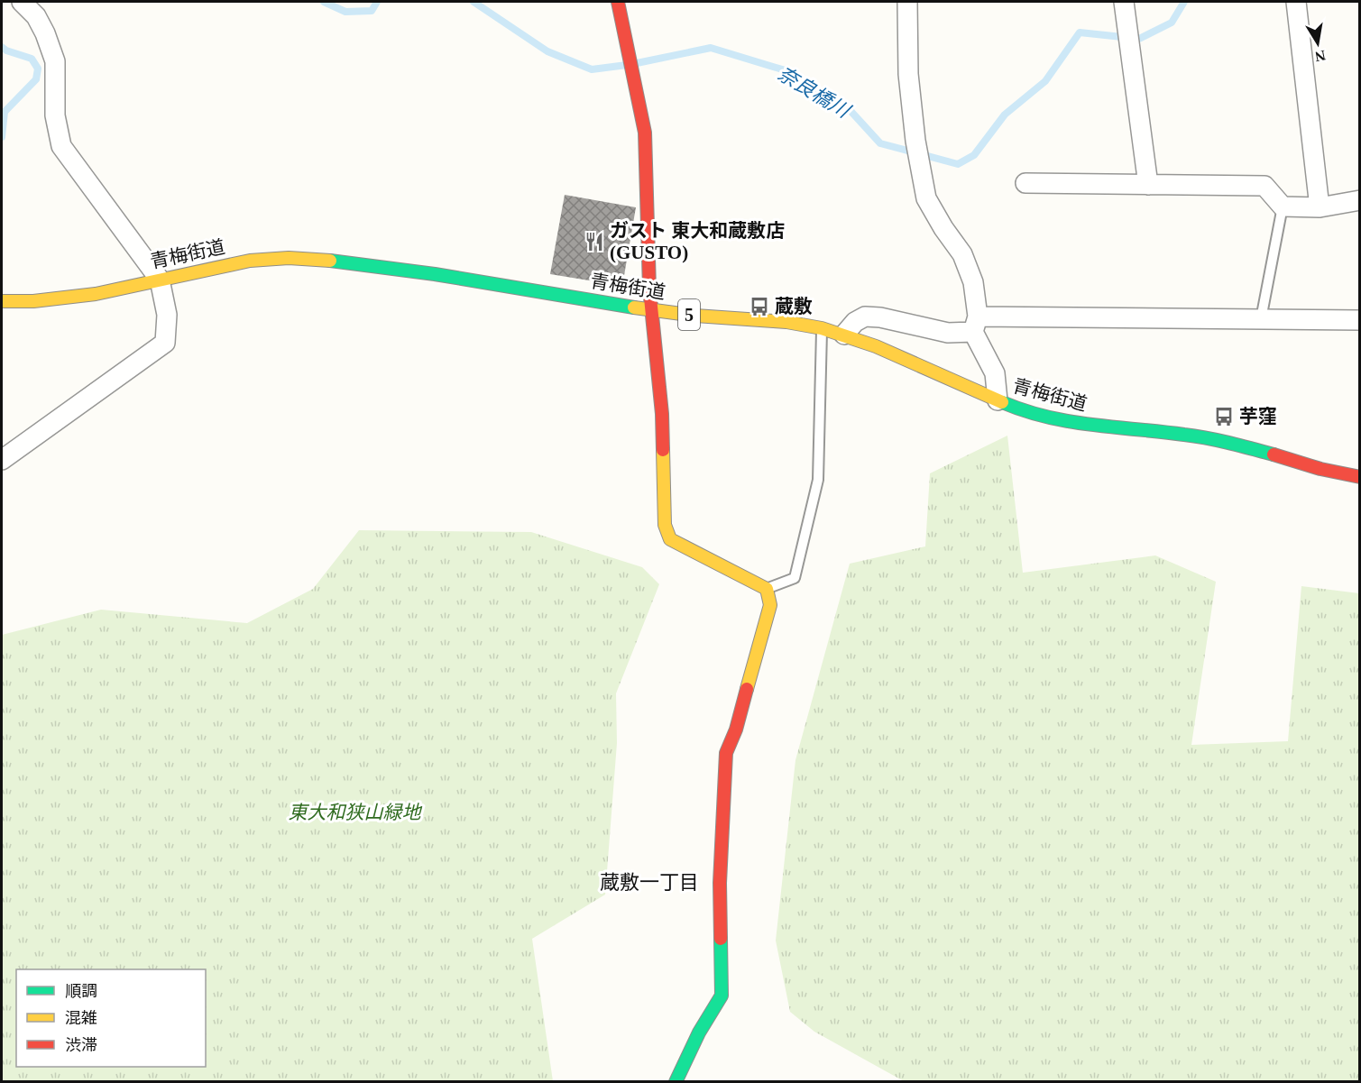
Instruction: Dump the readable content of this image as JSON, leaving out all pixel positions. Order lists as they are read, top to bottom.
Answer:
{
  "streets": {
    "main road": ["青梅街道", "5"]
  },
  "districts": ["蔵敷一丁目"],
  "water": ["奈良橋川"],
  "parks": ["東大和狭山緑地"],
  "places": {
    "restaurant": ["ガスト 東大和蔵敷店 (GUSTO)"],
    "bus stop": ["蔵敷", "芋窪"]
  },
  "legend": ["順調", "混雑", "渋滞"],
  "north": "bottom"
}
